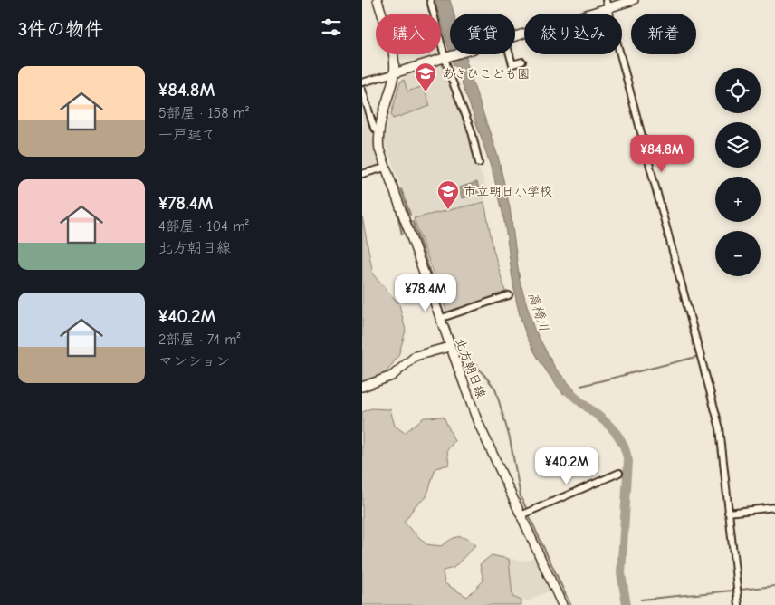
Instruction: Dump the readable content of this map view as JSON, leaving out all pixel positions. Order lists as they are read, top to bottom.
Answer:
{
  "streets": {
    "main road": ["北方朝日線"]
  },
  "water": ["高橋川"],
  "places": {
    "school or university": ["あさひこども園", "市立朝日小学校"]
  },
  "page": {
    "heading": "3件の物件",
    "chip": [
      "購入",
      "賃貸",
      "絞り込み",
      "新着"
    ],
    "list": [
      {
        "name": "¥84.8M",
        "note": "5部屋 · 158 m² · 一戸建て"
      },
      {
        "name": "¥78.4M",
        "note": "4部屋 · 104 m² · 北方朝日線"
      },
      {
        "name": "¥40.2M",
        "note": "2部屋 · 74 m² · マンション"
      }
    ],
    "map_buttons": ["+", "−"],
    "price": ["¥84.8M", "¥78.4M", "¥40.2M"]
  }
}
